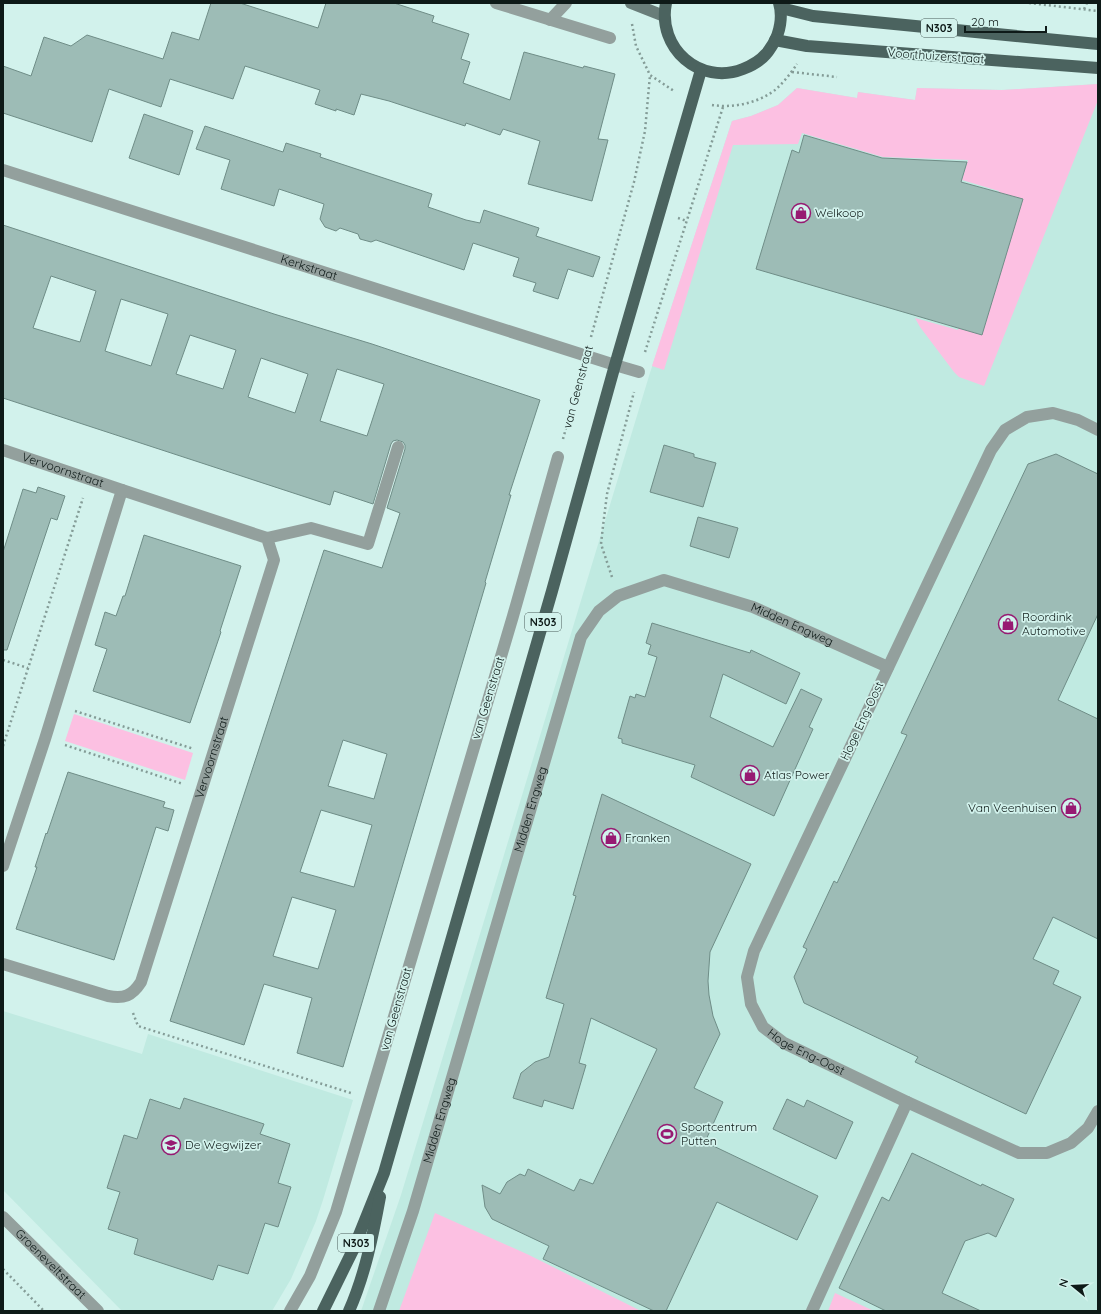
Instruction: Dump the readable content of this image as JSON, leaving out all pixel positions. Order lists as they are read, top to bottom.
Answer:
{
  "streets": {
    "main road": ["N303", "Voorthuizerstraat"],
    "street": [
      "Kerkstraat",
      "van Geenstraat",
      "Vervoornstraat",
      "Midden Engweg",
      "Hoge Eng-Oost",
      "Groeneveltstraat"
    ]
  },
  "crossings": [
    ["N303", "Kerkstraat"],
    ["Kerkstraat", "van Geenstraat"],
    ["Midden Engweg", "Hoge Eng-Oost"]
  ],
  "places": {
    "shop": [
      "Welkoop",
      "Roordink Automotive",
      "Atlas Power",
      "Van Veenhuisen",
      "Franken"
    ],
    "sports": ["Sportcentrum Putten"],
    "school or university": ["De Wegwijzer"]
  },
  "scale_bar": "20 m",
  "north": "left"
}
